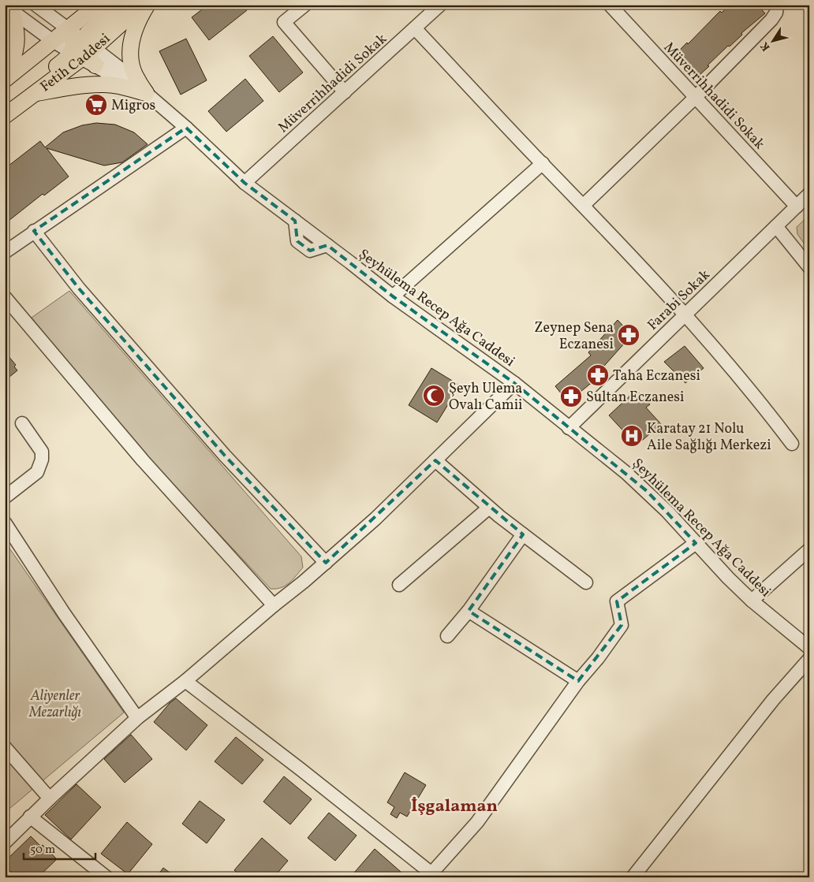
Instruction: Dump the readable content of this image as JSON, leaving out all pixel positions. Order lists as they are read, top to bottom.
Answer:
{
  "streets": {
    "main road": ["Fetih Caddesi"],
    "street": ["Müverrihhadidi Sokak", "Farabi Sokak", "Şeyhülema Recep Ağa Caddesi"]
  },
  "crossings": [
    ["Fetih Caddesi", "Şeyhülema Recep Ağa Caddesi"],
    ["Müverrihhadidi Sokak", "Farabi Sokak"],
    ["Müverrihhadidi Sokak", "Şeyhülema Recep Ağa Caddesi"],
    ["Farabi Sokak", "Şeyhülema Recep Ağa Caddesi"]
  ],
  "districts": ["İşgalaman"],
  "parks": ["Aliyenler Mezarlığı"],
  "places": {
    "supermarket": ["Migros"],
    "pharmacy": ["Zeynep Sena Eczanesi", "Taha Eczanesi", "Sultan Eczanesi"],
    "mosque": ["Şeyh Ulema Ovalı Camii"],
    "hospital": ["Karatay 21 Nolu Aile Sağlığı Merkezi"]
  },
  "scale_bar": "50 m",
  "north": "bottom left"
}
